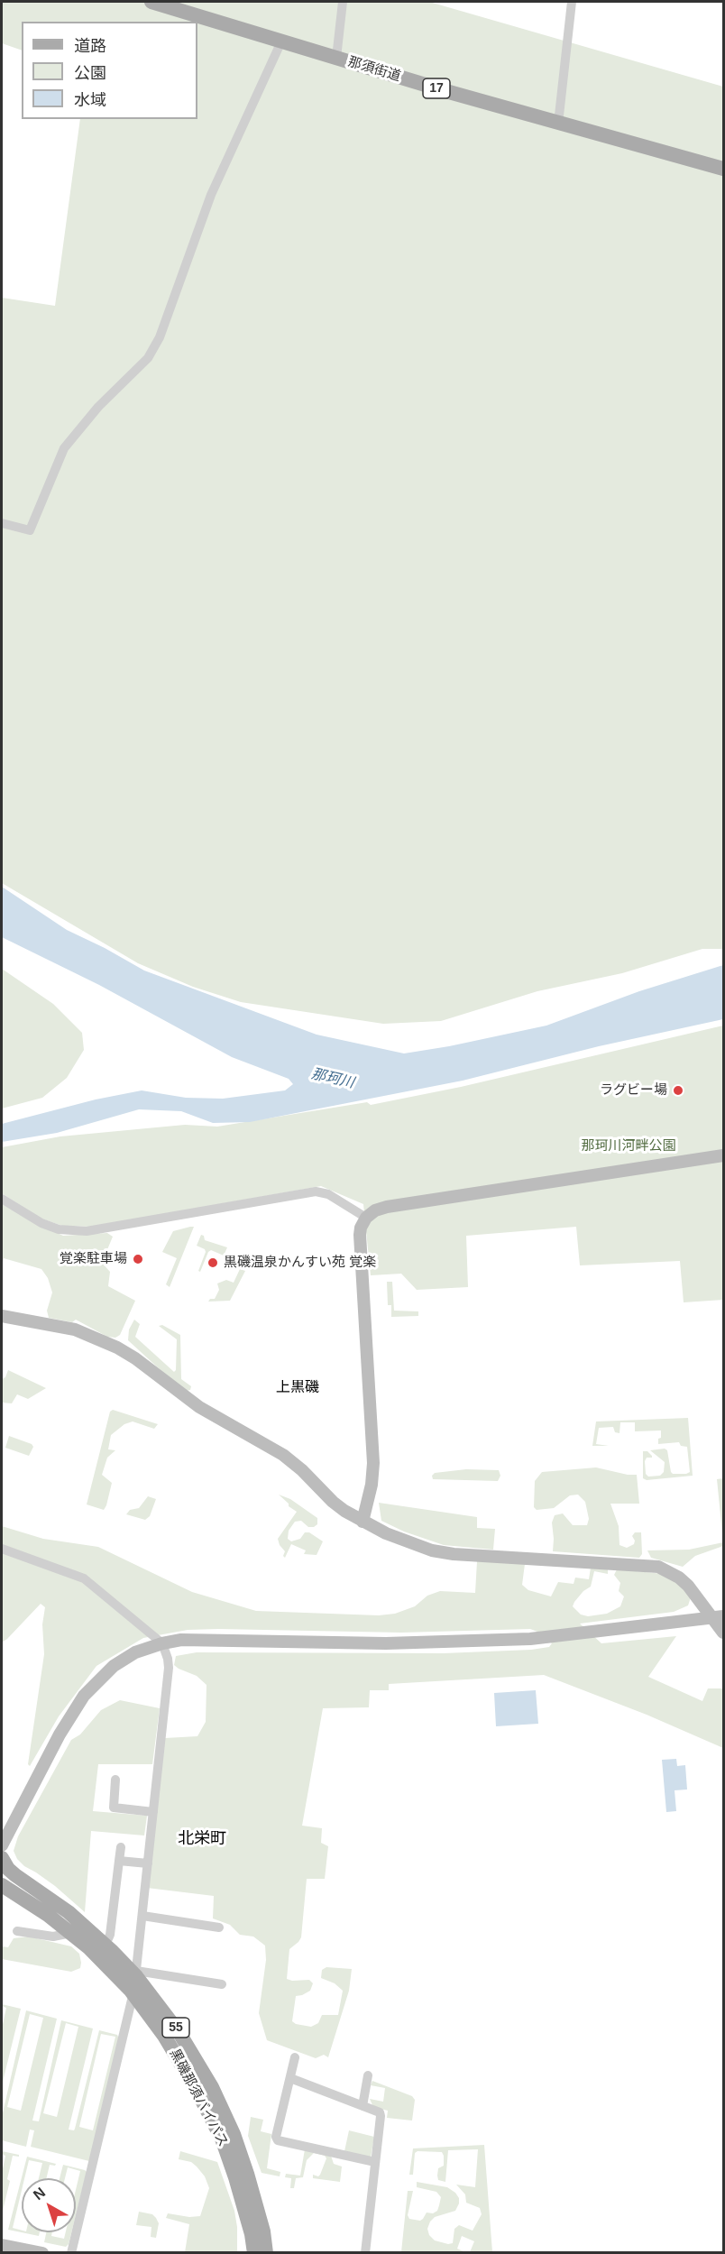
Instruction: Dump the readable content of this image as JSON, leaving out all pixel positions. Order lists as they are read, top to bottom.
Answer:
{
  "streets": {
    "main road": [
      "那須街道",
      "17",
      "55",
      "黒磯那須バイパス"
    ]
  },
  "districts": ["上黒磯", "北栄町"],
  "water": ["那珂川"],
  "parks": ["那珂川河畔公園"],
  "places": ["ラグビー場", "覚楽駐車場", "黒磯温泉かんすい苑 覚楽"],
  "legend": ["道路", "公園", "水域"],
  "north": "top left"
}
